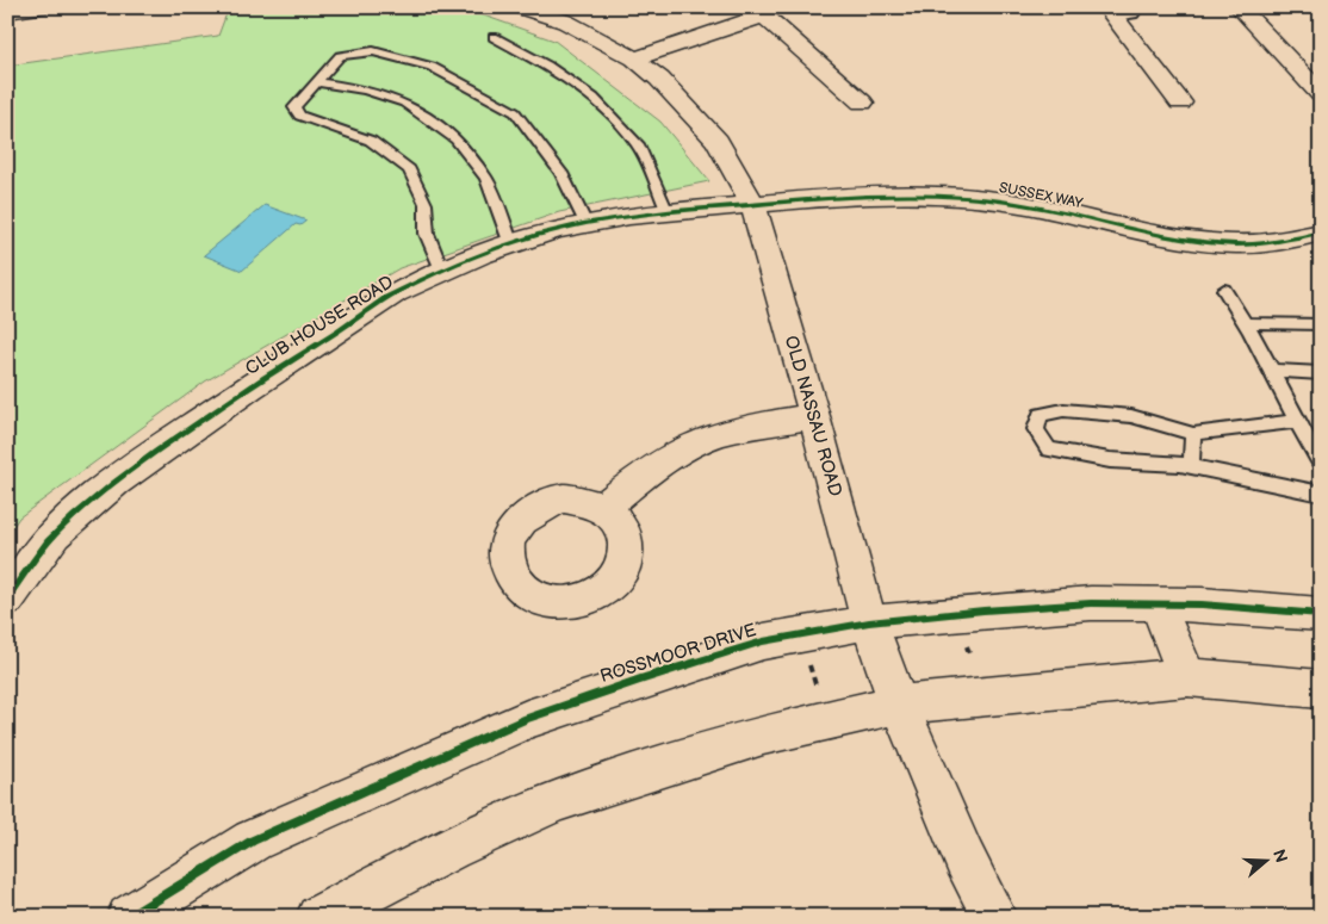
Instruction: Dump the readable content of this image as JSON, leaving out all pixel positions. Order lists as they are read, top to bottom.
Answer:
{
  "streets": {
    "street": [
      "SUSSEX WAY",
      "CLUB HOUSE ROAD",
      "OLD NASSAU ROAD",
      "ROSSMOOR DRIVE"
    ]
  },
  "crossings": [
    ["SUSSEX WAY", "CLUB HOUSE ROAD"],
    ["SUSSEX WAY", "OLD NASSAU ROAD"],
    ["CLUB HOUSE ROAD", "OLD NASSAU ROAD"],
    ["OLD NASSAU ROAD", "ROSSMOOR DRIVE"]
  ],
  "north": "right"
}
